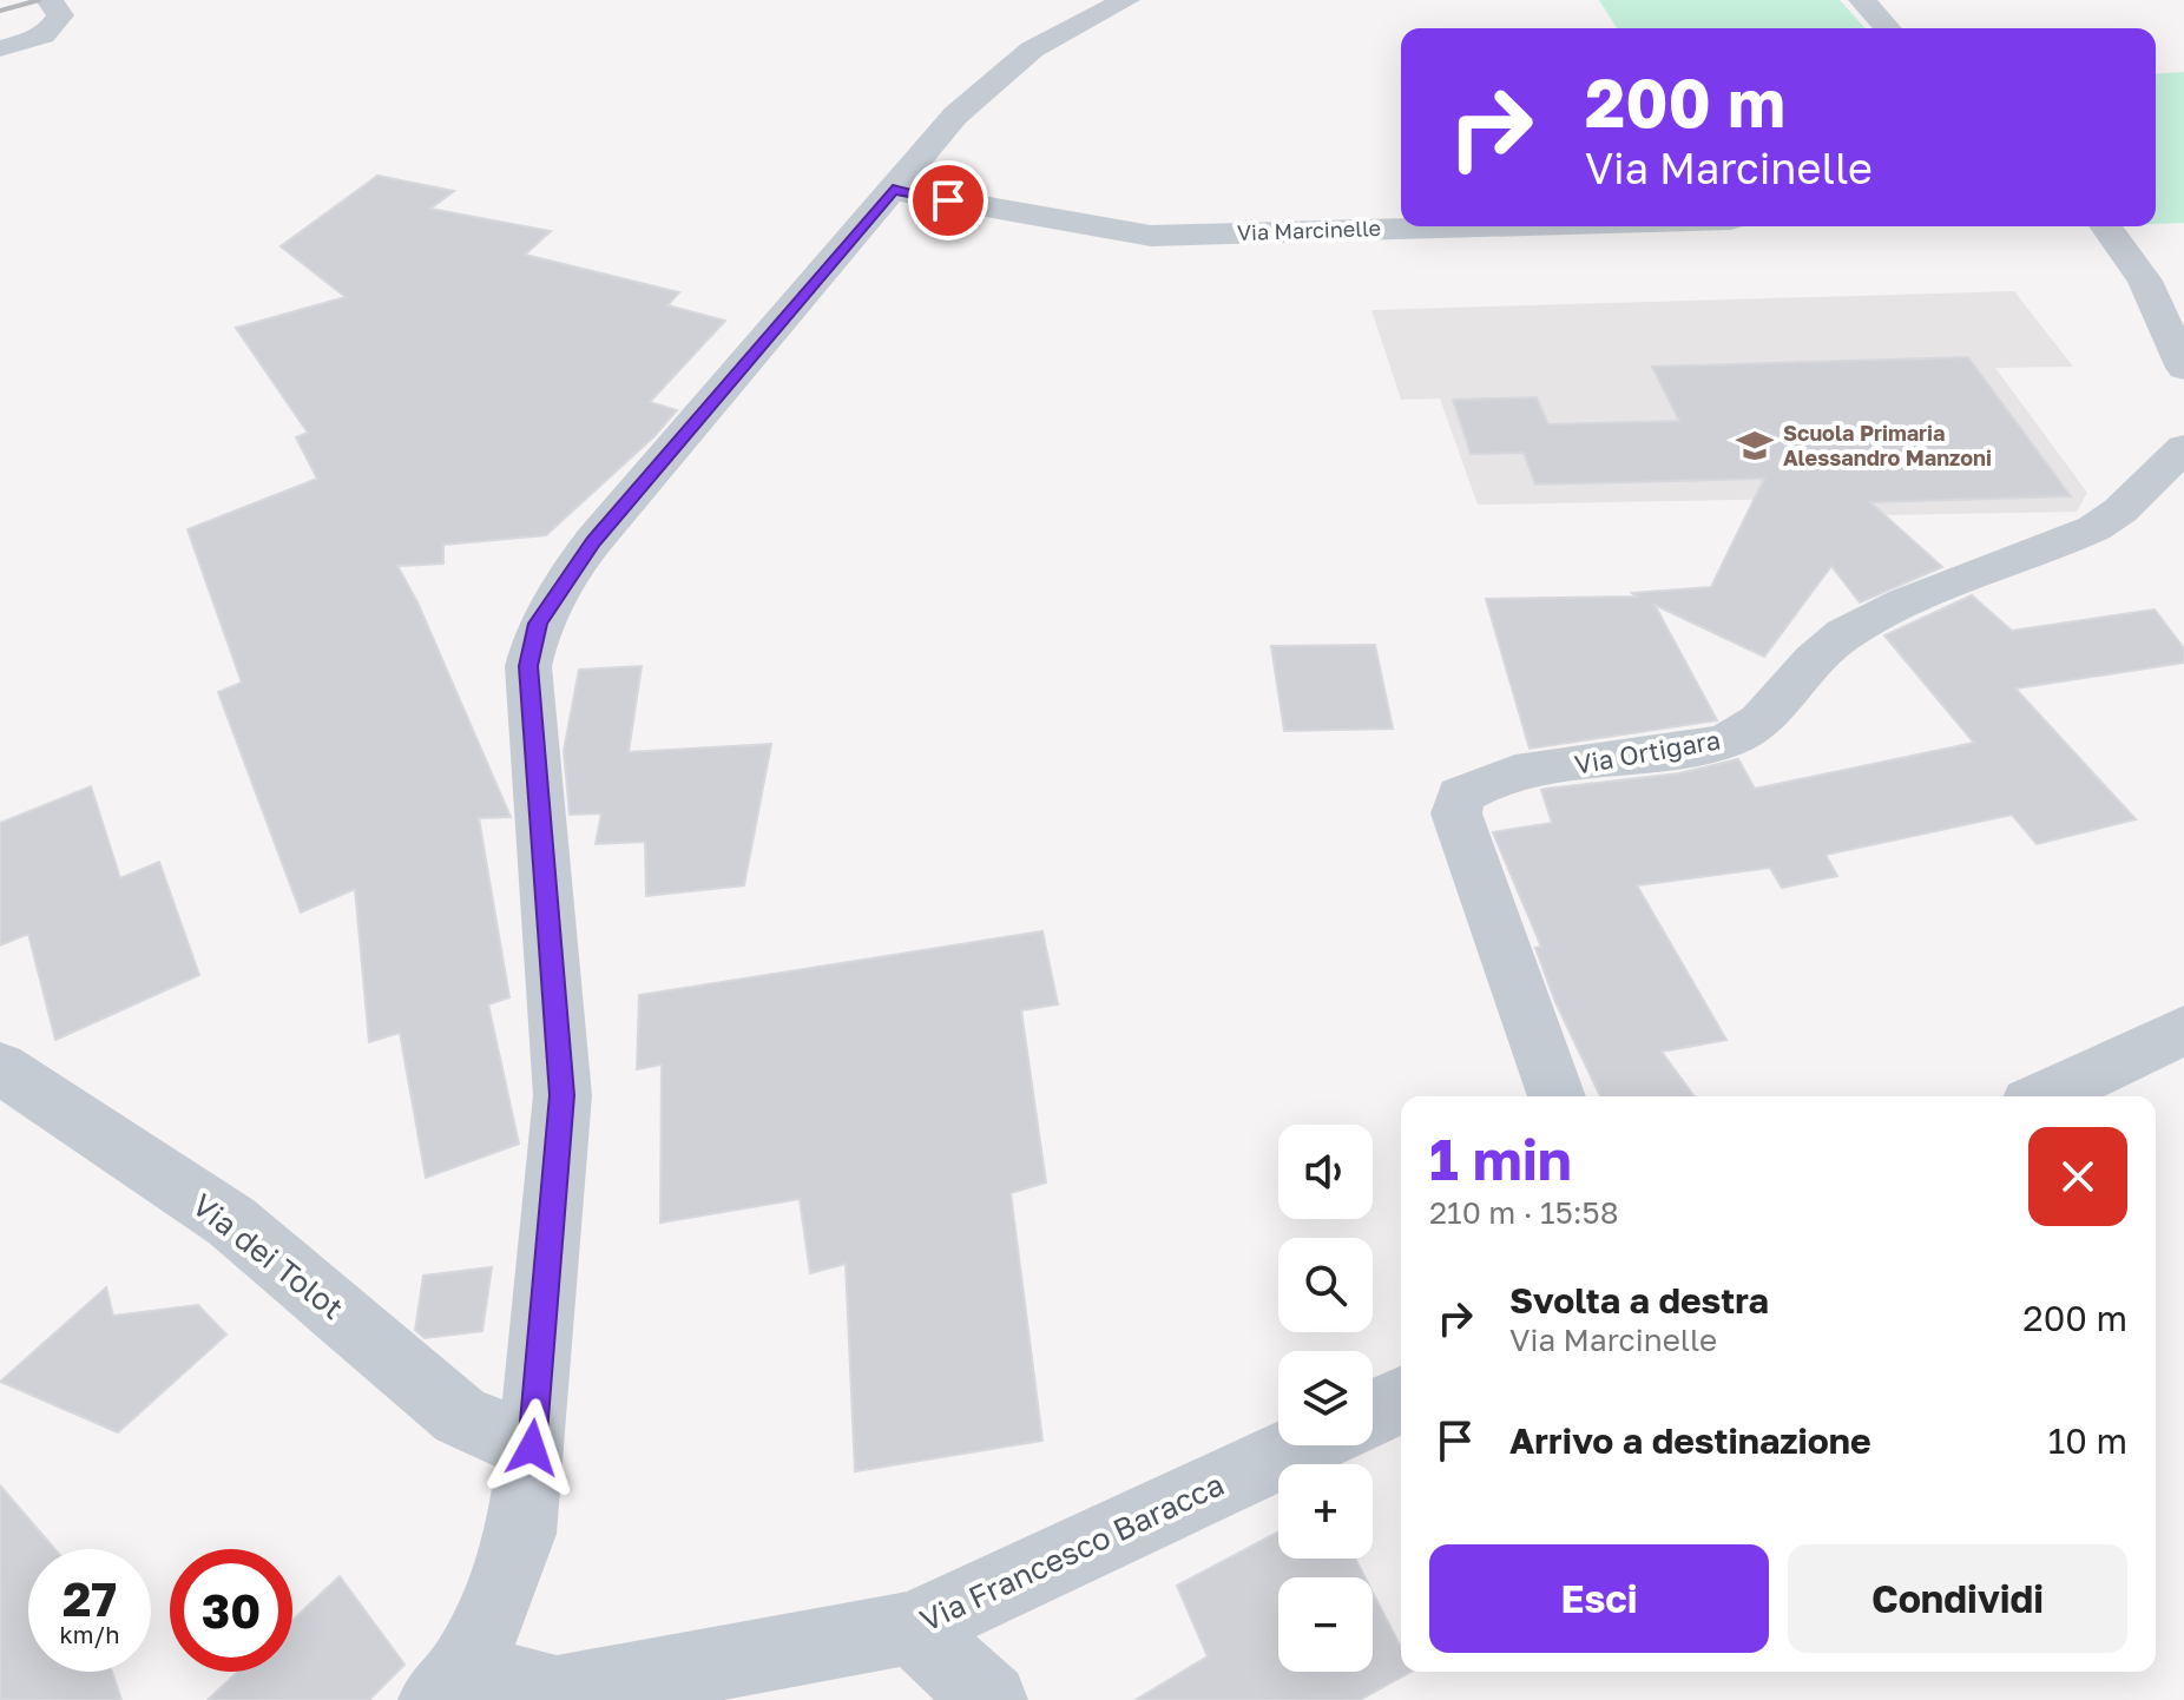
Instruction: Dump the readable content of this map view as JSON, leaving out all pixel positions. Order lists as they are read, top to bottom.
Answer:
{
  "streets": {
    "street": [
      "Via Marcinelle",
      "Via Ortigara",
      "Via dei Tolot",
      "Via Francesco Baracca"
    ]
  },
  "places": {
    "school or university": ["Scuola Primaria Alessandro Manzoni"]
  },
  "page": {
    "turn": ["200 m", "Via Marcinelle"],
    "heading": ["1 min", "210 m · 15:58"],
    "map_buttons": ["+", "−"],
    "list": [
      {
        "name": "Svolta a destra",
        "note": "Via Marcinelle",
        "value": "200 m"
      },
      {
        "name": "Arrivo a destinazione",
        "value": "10 m"
      }
    ],
    "buttons": ["Esci", "Condividi"],
    "speed": "27 km/h",
    "limit": "30"
  }
}
